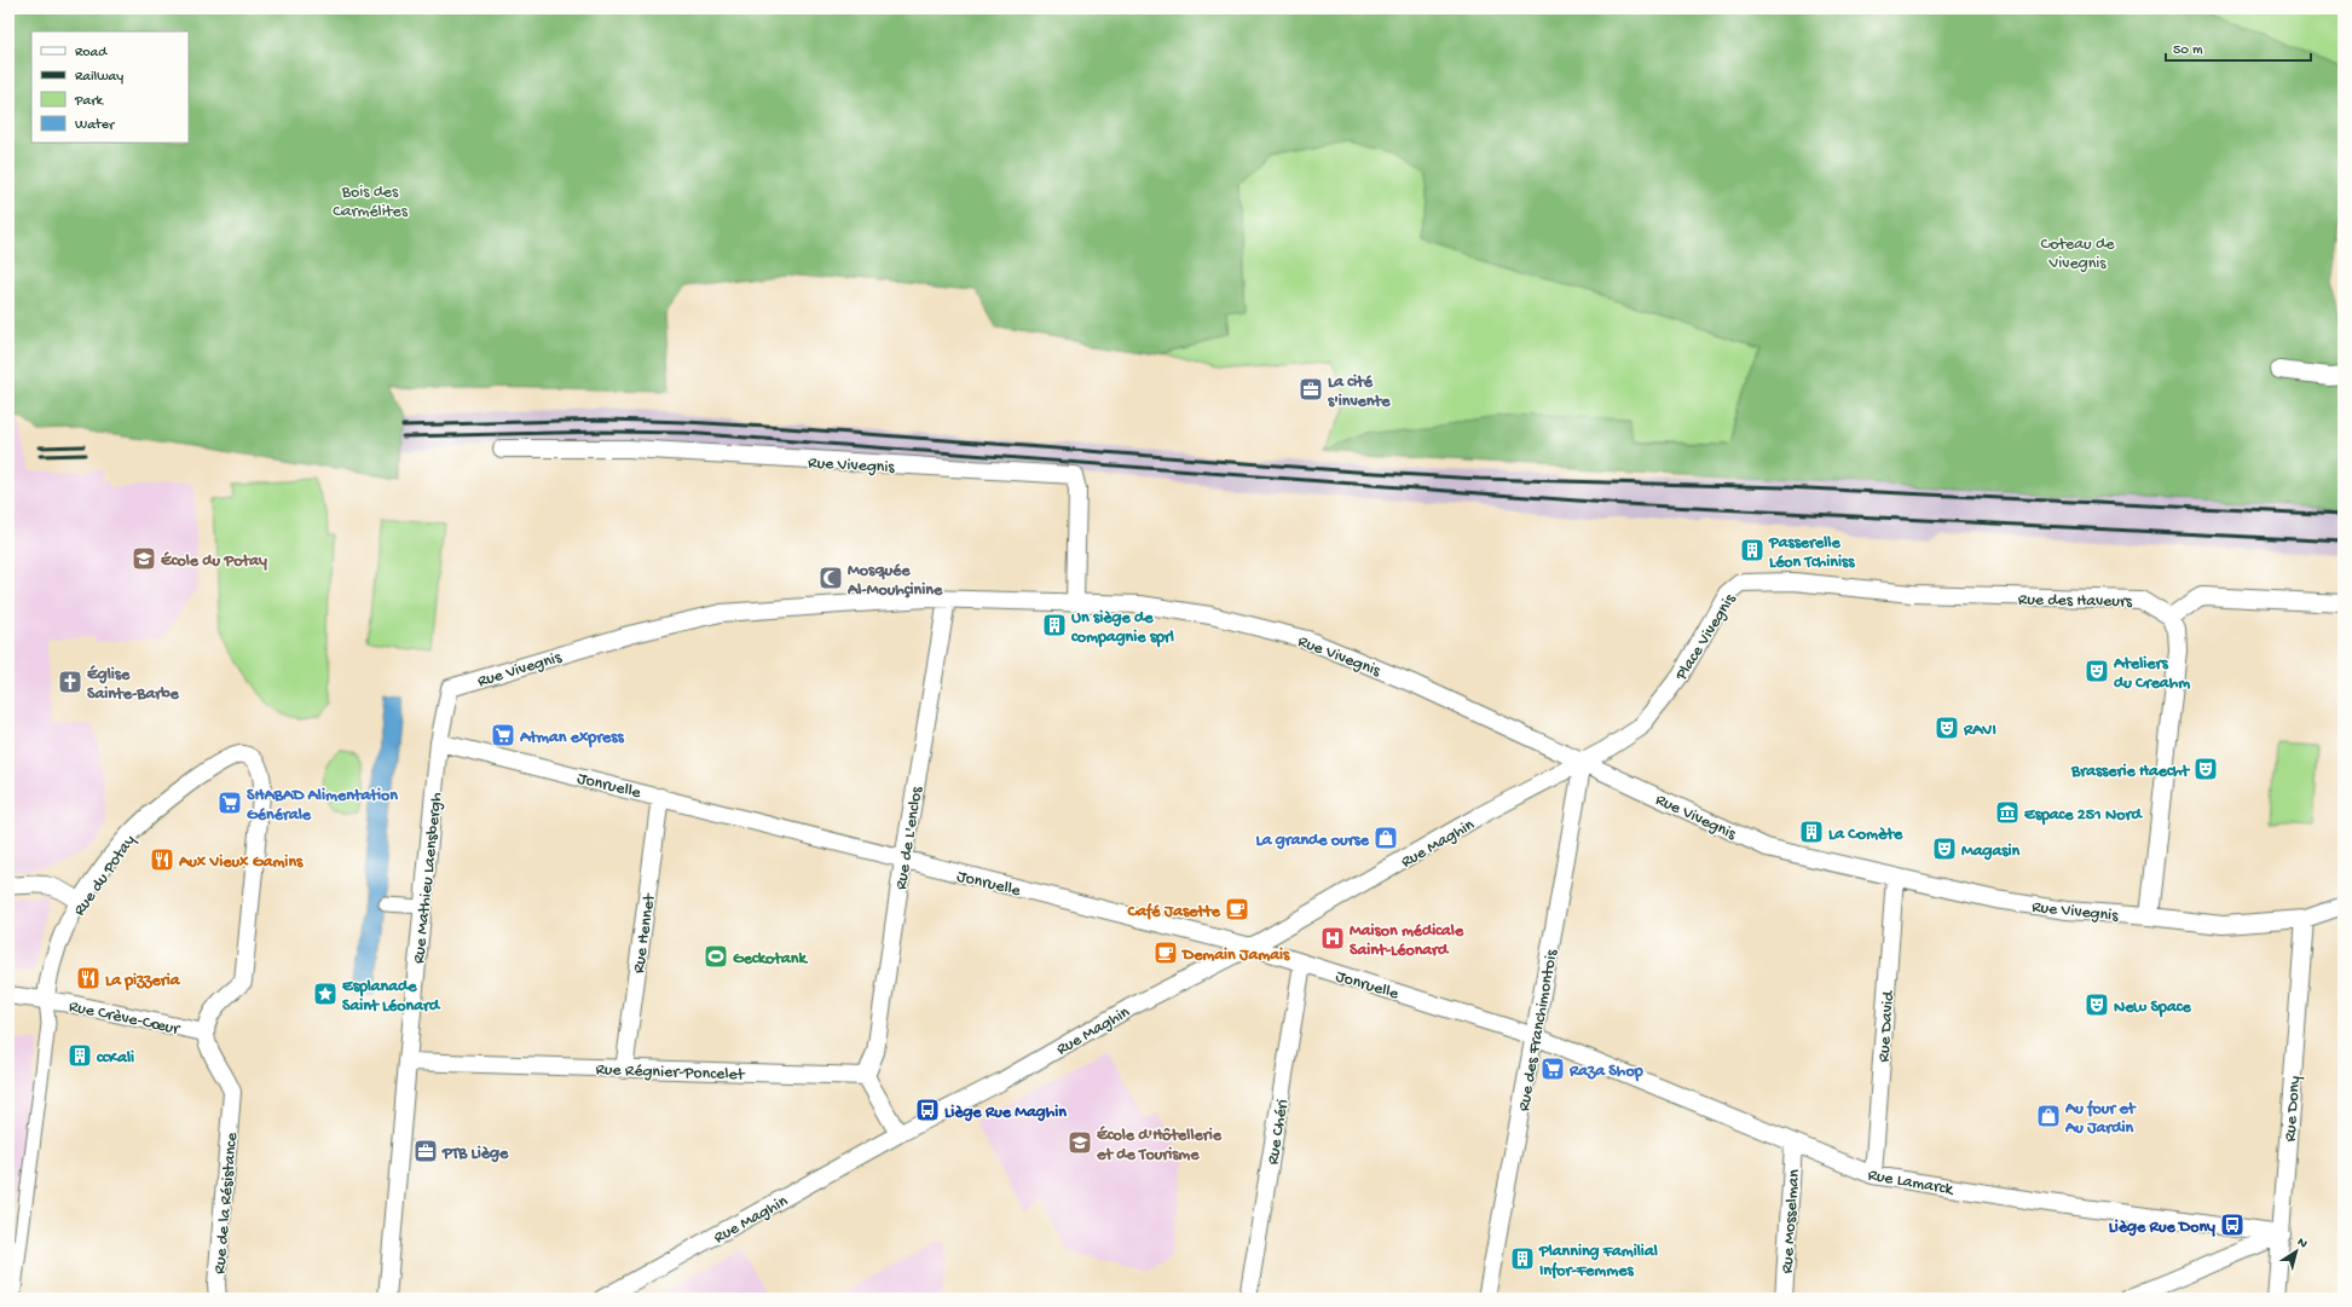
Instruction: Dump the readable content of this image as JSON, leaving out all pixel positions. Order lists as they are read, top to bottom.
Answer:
{
  "streets": {
    "street": [
      "Rue Vivegnis",
      "Rue des Haveurs",
      "Place Vivegnis",
      "Jonruelle",
      "Rue de L'enclos",
      "Rue Maghin",
      "Rue du Potay",
      "Rue Mathieu Laensbergh",
      "Rue Hennet",
      "Rue Crève-Cœur",
      "Rue David",
      "Rue des Franchimontois",
      "Rue Régnier-Poncelet",
      "Rue Dony",
      "Rue Chéri",
      "Rue Lamarck",
      "Rue de la Résistance",
      "Rue Mosselman"
    ]
  },
  "crossings": [
    ["Rue Vivegnis", "Place Vivegnis"],
    ["Rue Vivegnis", "Rue de L'enclos"],
    ["Rue Vivegnis", "Rue Maghin"],
    ["Rue Vivegnis", "Rue Mathieu Laensbergh"],
    ["Rue Vivegnis", "Rue David"],
    ["Rue Vivegnis", "Rue des Franchimontois"],
    ["Rue Vivegnis", "Rue Dony"],
    ["Rue des Haveurs", "Place Vivegnis"],
    ["Place Vivegnis", "Rue Maghin"],
    ["Place Vivegnis", "Rue des Franchimontois"],
    ["Jonruelle", "Rue de L'enclos"],
    ["Jonruelle", "Rue Maghin"],
    ["Jonruelle", "Rue Mathieu Laensbergh"],
    ["Jonruelle", "Rue Hennet"],
    ["Jonruelle", "Rue des Franchimontois"],
    ["Jonruelle", "Rue Chéri"],
    ["Jonruelle", "Rue Lamarck"],
    ["Rue de L'enclos", "Rue Régnier-Poncelet"],
    ["Rue Maghin", "Rue des Franchimontois"],
    ["Rue du Potay", "Rue Crève-Cœur"],
    ["Rue du Potay", "Rue de la Résistance"],
    ["Rue Mathieu Laensbergh", "Rue Régnier-Poncelet"],
    ["Rue Hennet", "Rue Régnier-Poncelet"],
    ["Rue Crève-Cœur", "Rue de la Résistance"],
    ["Rue David", "Rue Lamarck"],
    ["Rue des Franchimontois", "Rue Lamarck"],
    ["Rue Dony", "Rue Lamarck"],
    ["Rue Lamarck", "Rue Mosselman"]
  ],
  "parks": ["Bois des Carmélites", "Coteau de Vivegnis"],
  "places": {
    "office": ["La cité s'invente", "PTB Liège"],
    "building": [
      "Passerelle Léon Tchiniss",
      "Un siège de compagnie sprl",
      "La Comète",
      "ccKali",
      "Planning Familial Infor-Femmes"
    ],
    "school or university": ["École du Potay", "École d'Hôtellerie et de Tourisme"],
    "mosque": ["Mosquée Al-Mouhçinine"],
    "theatre": [
      "Ateliers du Creahm",
      "RAVI",
      "Brasserie Haecht",
      "Magasin",
      "New Space"
    ],
    "church": ["Église Sainte-Barbe"],
    "supermarket": ["Atman express", "SHABAD Alimentation Générale", "Raza Shop"],
    "museum": ["Espace 251 Nord"],
    "shop": ["La grande ourse", "Au four et Au Jardin"],
    "restaurant": ["Aux Vieux Gamins", "La pizzeria"],
    "cafe": ["Café Jasette", "Demain Jamais"],
    "hospital": ["Maison médicale Saint-Léonard"],
    "sports": ["Geckotank"],
    "place": ["Esplanade Saint Léonard"],
    "bus stop": ["Liège Rue Maghin", "Liège Rue Dony"]
  },
  "legend": [
    "Road",
    "Railway",
    "Park",
    "Water"
  ],
  "scale_bar": "50 m",
  "north": "top right"
}
